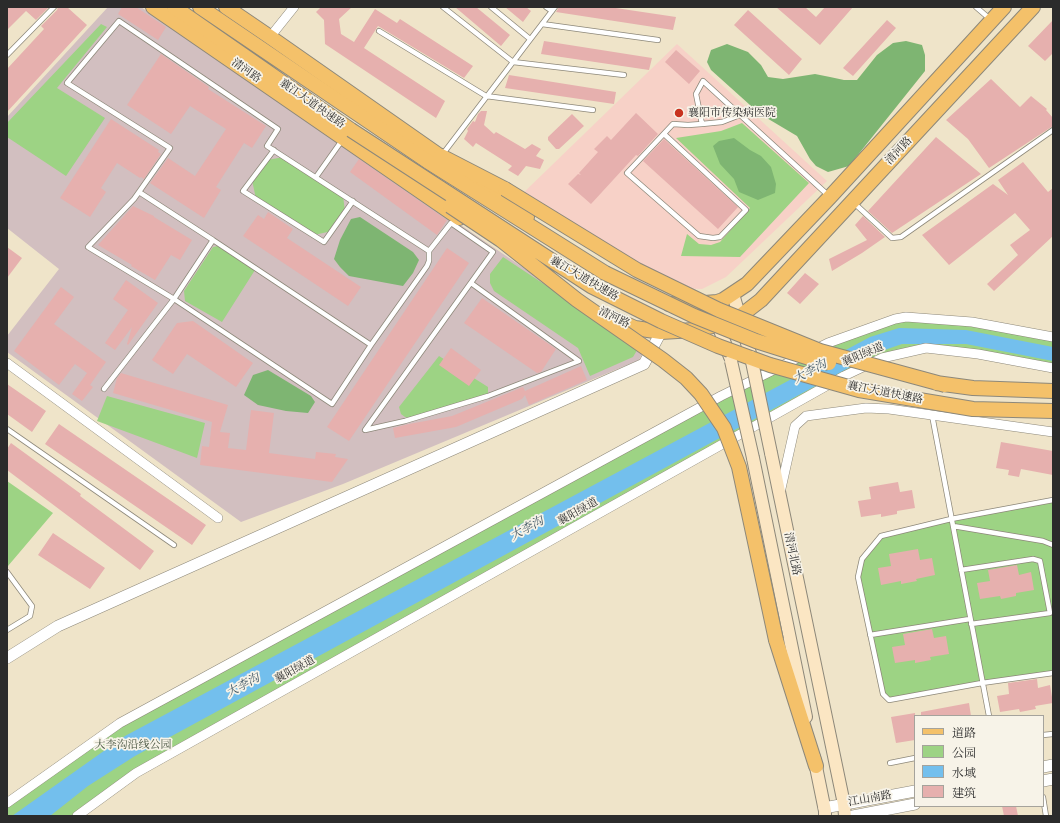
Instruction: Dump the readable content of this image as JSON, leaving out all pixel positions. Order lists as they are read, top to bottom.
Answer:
{
  "streets": {
    "main road": ["清河路", "襄江大道快速路", "清河北路"],
    "street": ["襄阳绿道", "江山南路"]
  },
  "crossings": [
    ["清河路", "襄江大道快速路"],
    ["清河路", "清河北路"],
    ["清河北路", "江山南路"]
  ],
  "water": ["大李沟"],
  "parks": ["大李沟沿线公园"],
  "places": ["襄阳市传染病医院"],
  "legend": [
    "道路",
    "公园",
    "水域",
    "建筑"
  ]
}
